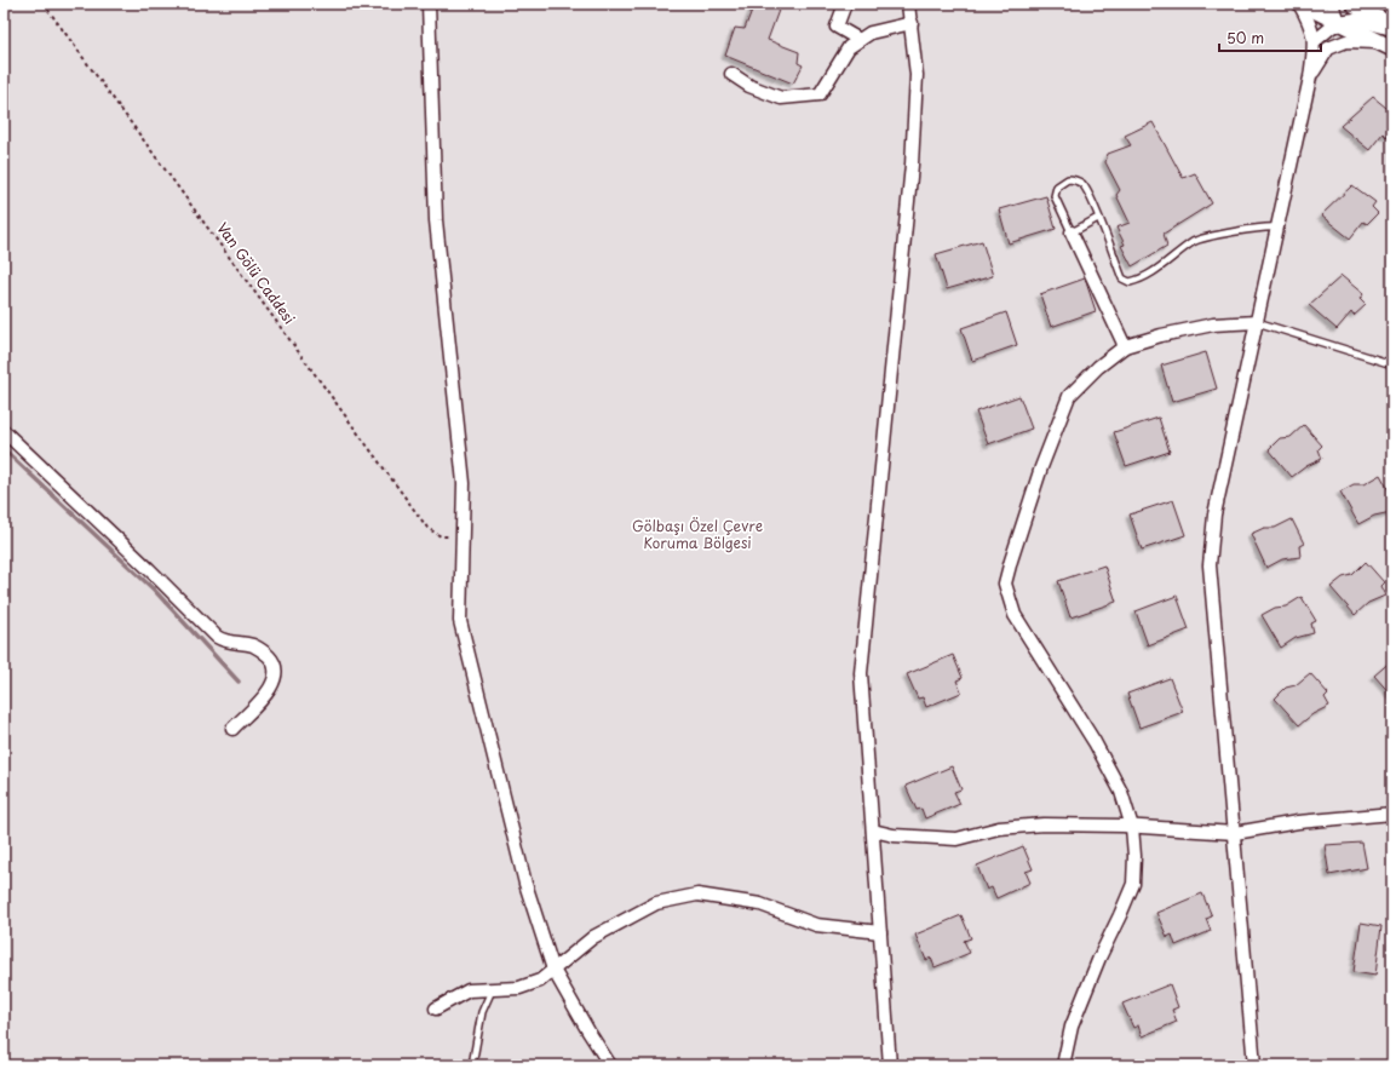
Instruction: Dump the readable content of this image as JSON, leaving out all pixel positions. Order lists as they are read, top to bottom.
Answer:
{
  "streets": {
    "path": ["Van Gölü Caddesi"]
  },
  "parks": ["Gölbaşı Özel Çevre Koruma Bölgesi"],
  "scale_bar": "50 m"
}
